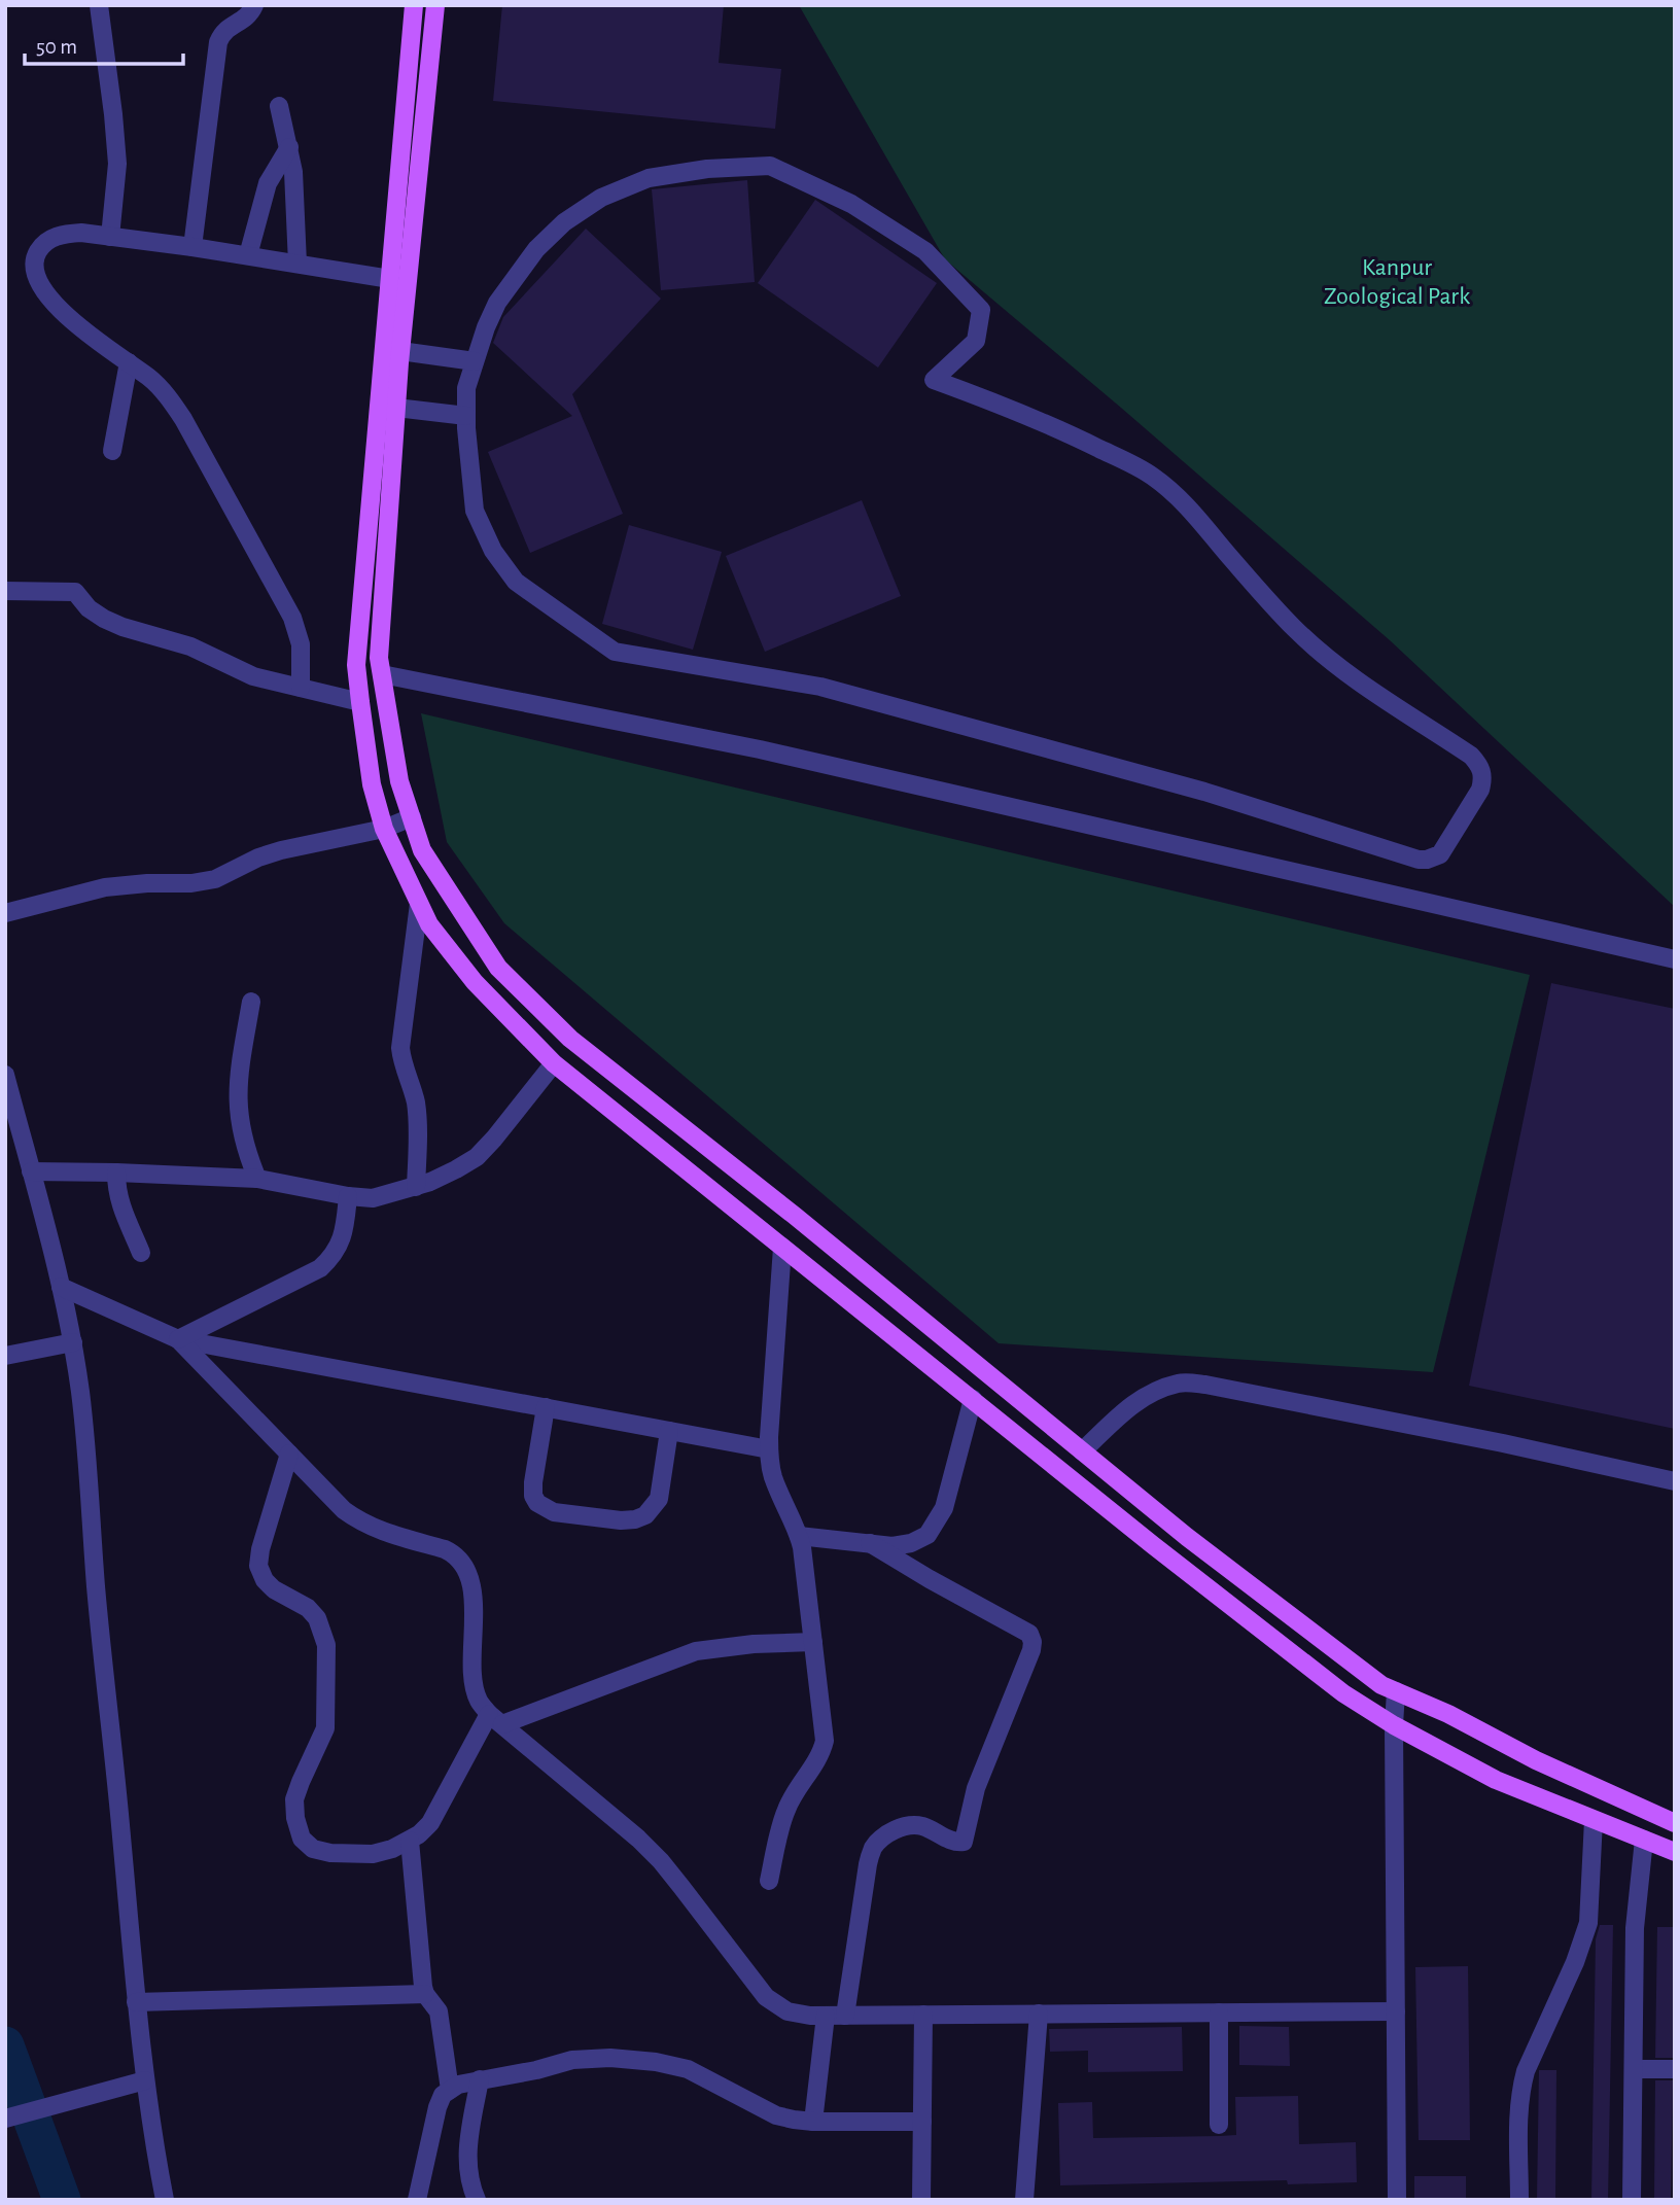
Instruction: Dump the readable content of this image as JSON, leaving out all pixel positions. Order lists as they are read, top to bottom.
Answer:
{
  "parks": ["Kanpur Zoological Park"],
  "scale_bar": "50 m"
}
